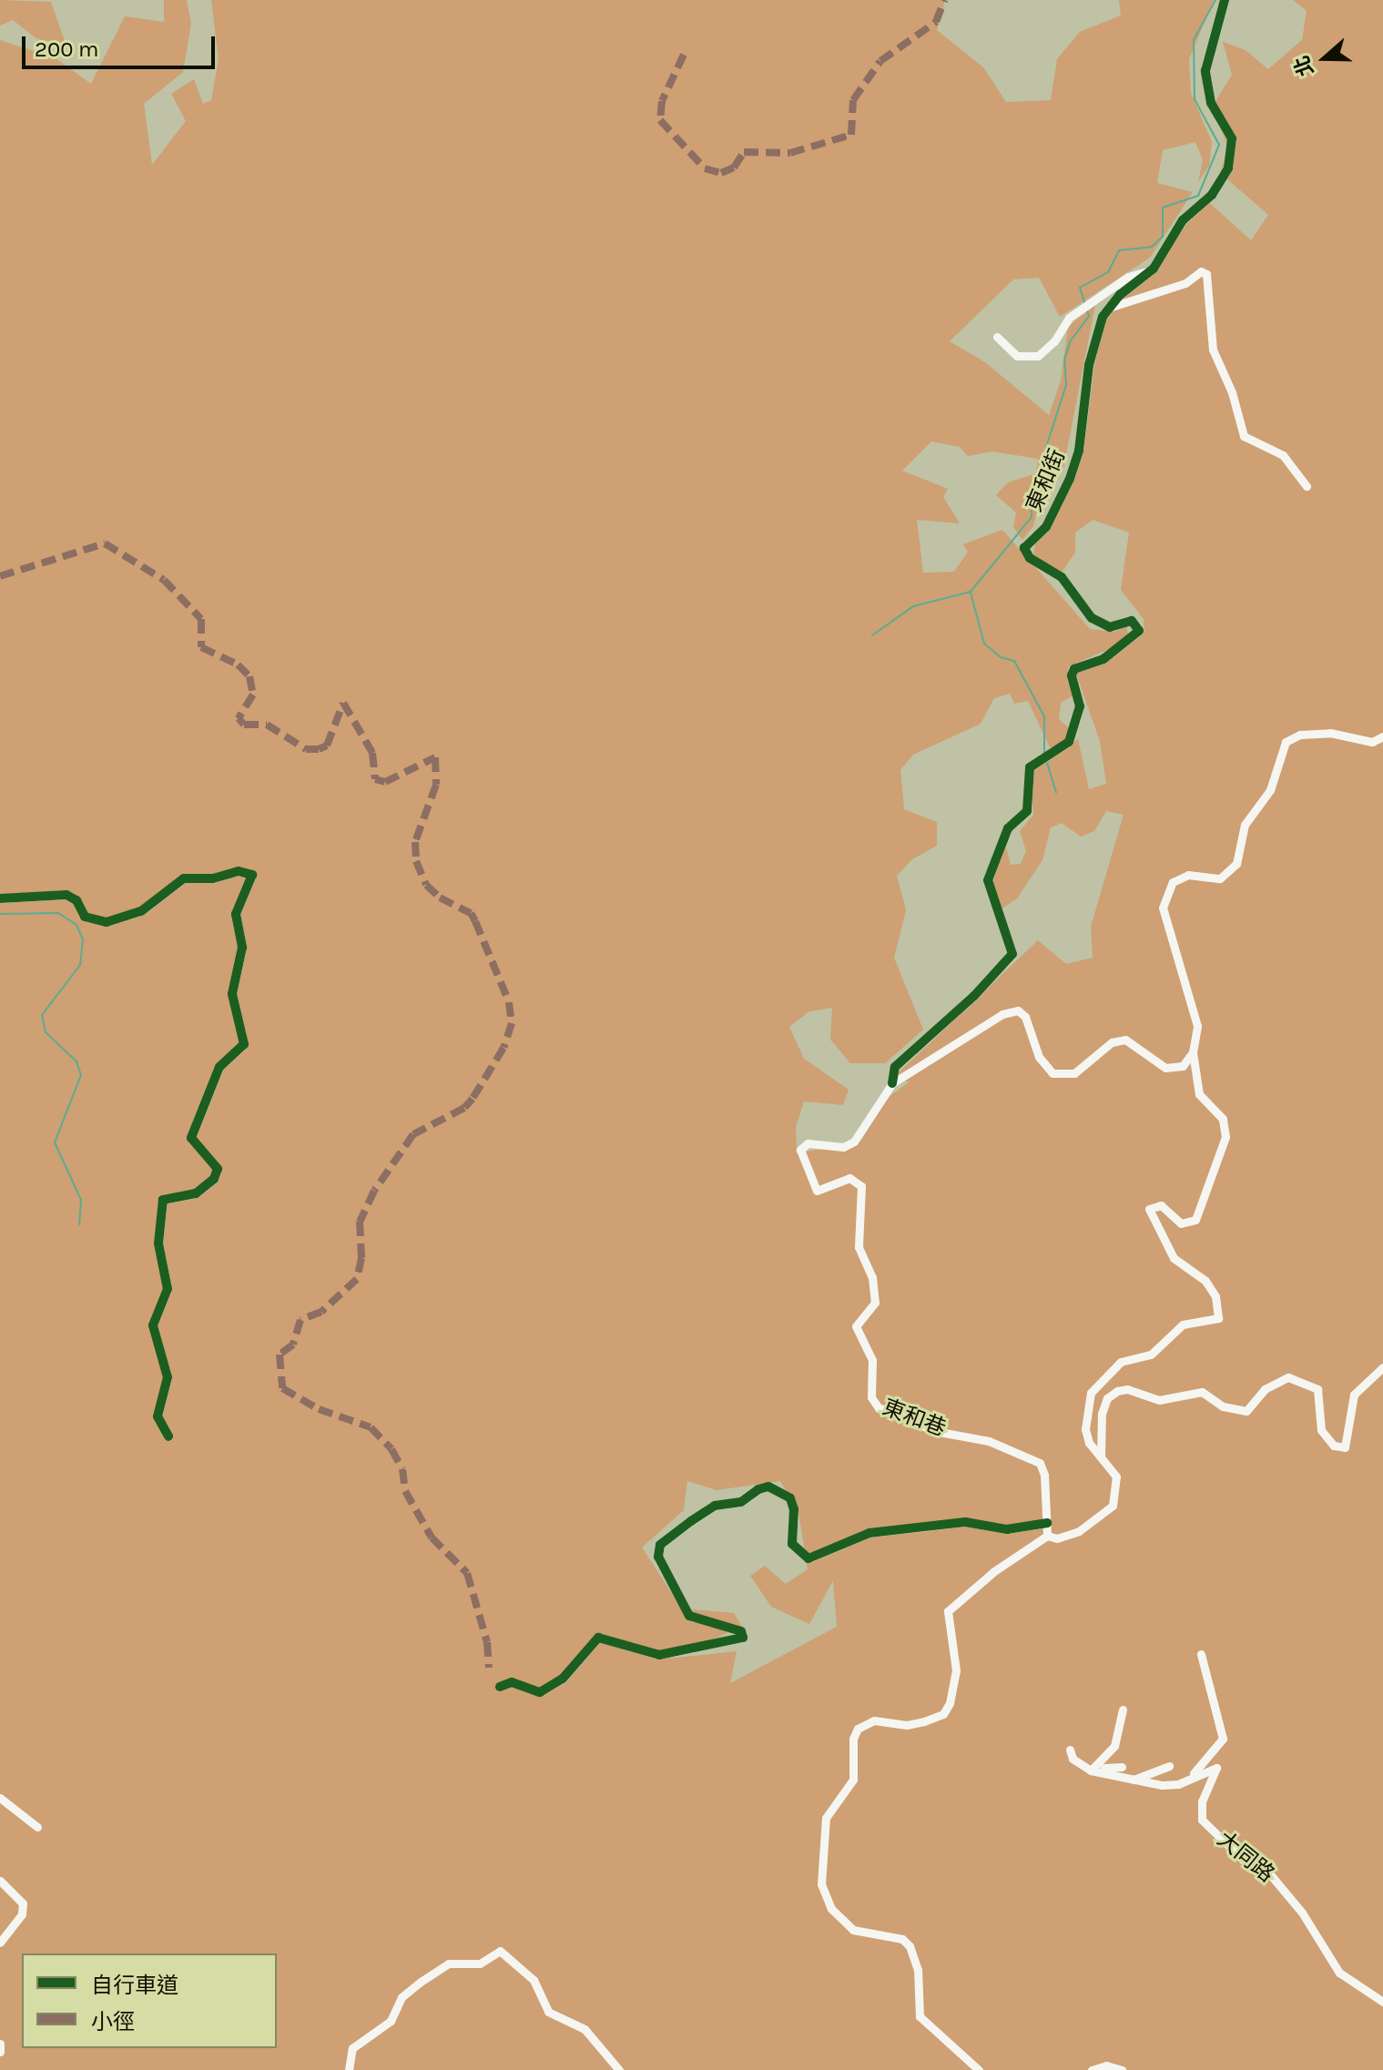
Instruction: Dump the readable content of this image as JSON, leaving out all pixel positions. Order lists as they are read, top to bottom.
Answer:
{
  "streets": {
    "street": ["東和街", "東和巷", "大同路"]
  },
  "crossings": [
    ["東和街", "東和巷"]
  ],
  "legend": ["自行車道", "小徑"],
  "scale_bar": "200 m",
  "north": "left"
}
